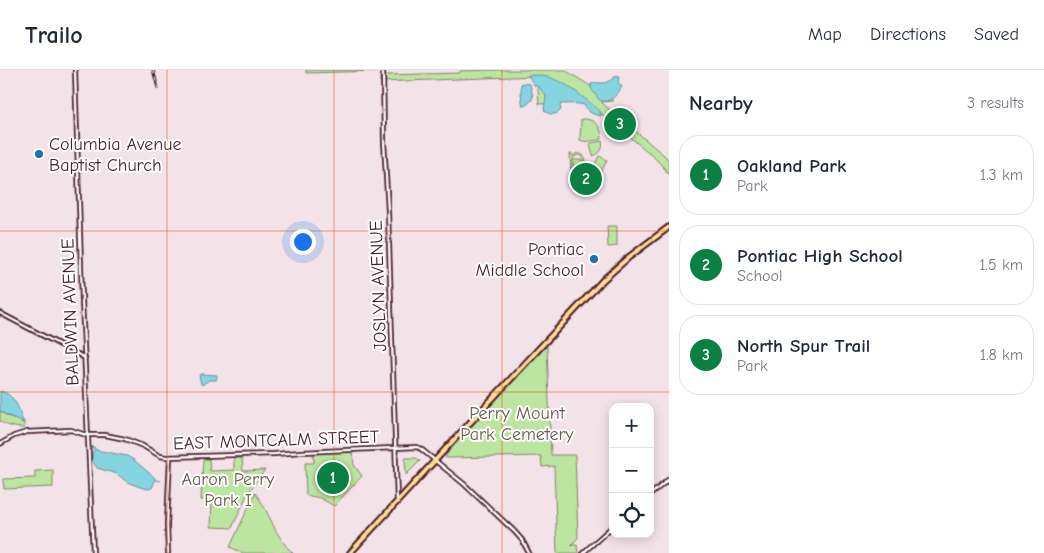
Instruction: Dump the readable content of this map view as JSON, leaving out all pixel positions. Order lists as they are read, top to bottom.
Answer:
{
  "streets": {
    "main road": ["JOSLYN AVENUE", "BALDWIN AVENUE", "EAST MONTCALM STREET"]
  },
  "crossings": [
    ["JOSLYN AVENUE", "EAST MONTCALM STREET"],
    ["BALDWIN AVENUE", "EAST MONTCALM STREET"]
  ],
  "parks": ["Perry Mount Park Cemetery", "Aaron Perry Park I"],
  "places": ["Columbia Avenue Baptist Church", "Pontiac Middle School"],
  "page": {
    "header": "Trailo",
    "nav": ["Map", "Directions", "Saved"],
    "heading": ["Nearby", "3 results"],
    "pins": ["3", "2", "1"],
    "list": [
      {
        "mark": "1",
        "name": "Oakland Park",
        "note": "Park",
        "value": "1.3 km"
      },
      {
        "mark": "2",
        "name": "Pontiac High School",
        "note": "School",
        "value": "1.5 km"
      },
      {
        "mark": "3",
        "name": "North Spur Trail",
        "note": "Park",
        "value": "1.8 km"
      }
    ],
    "map_buttons": ["+", "−"]
  }
}
